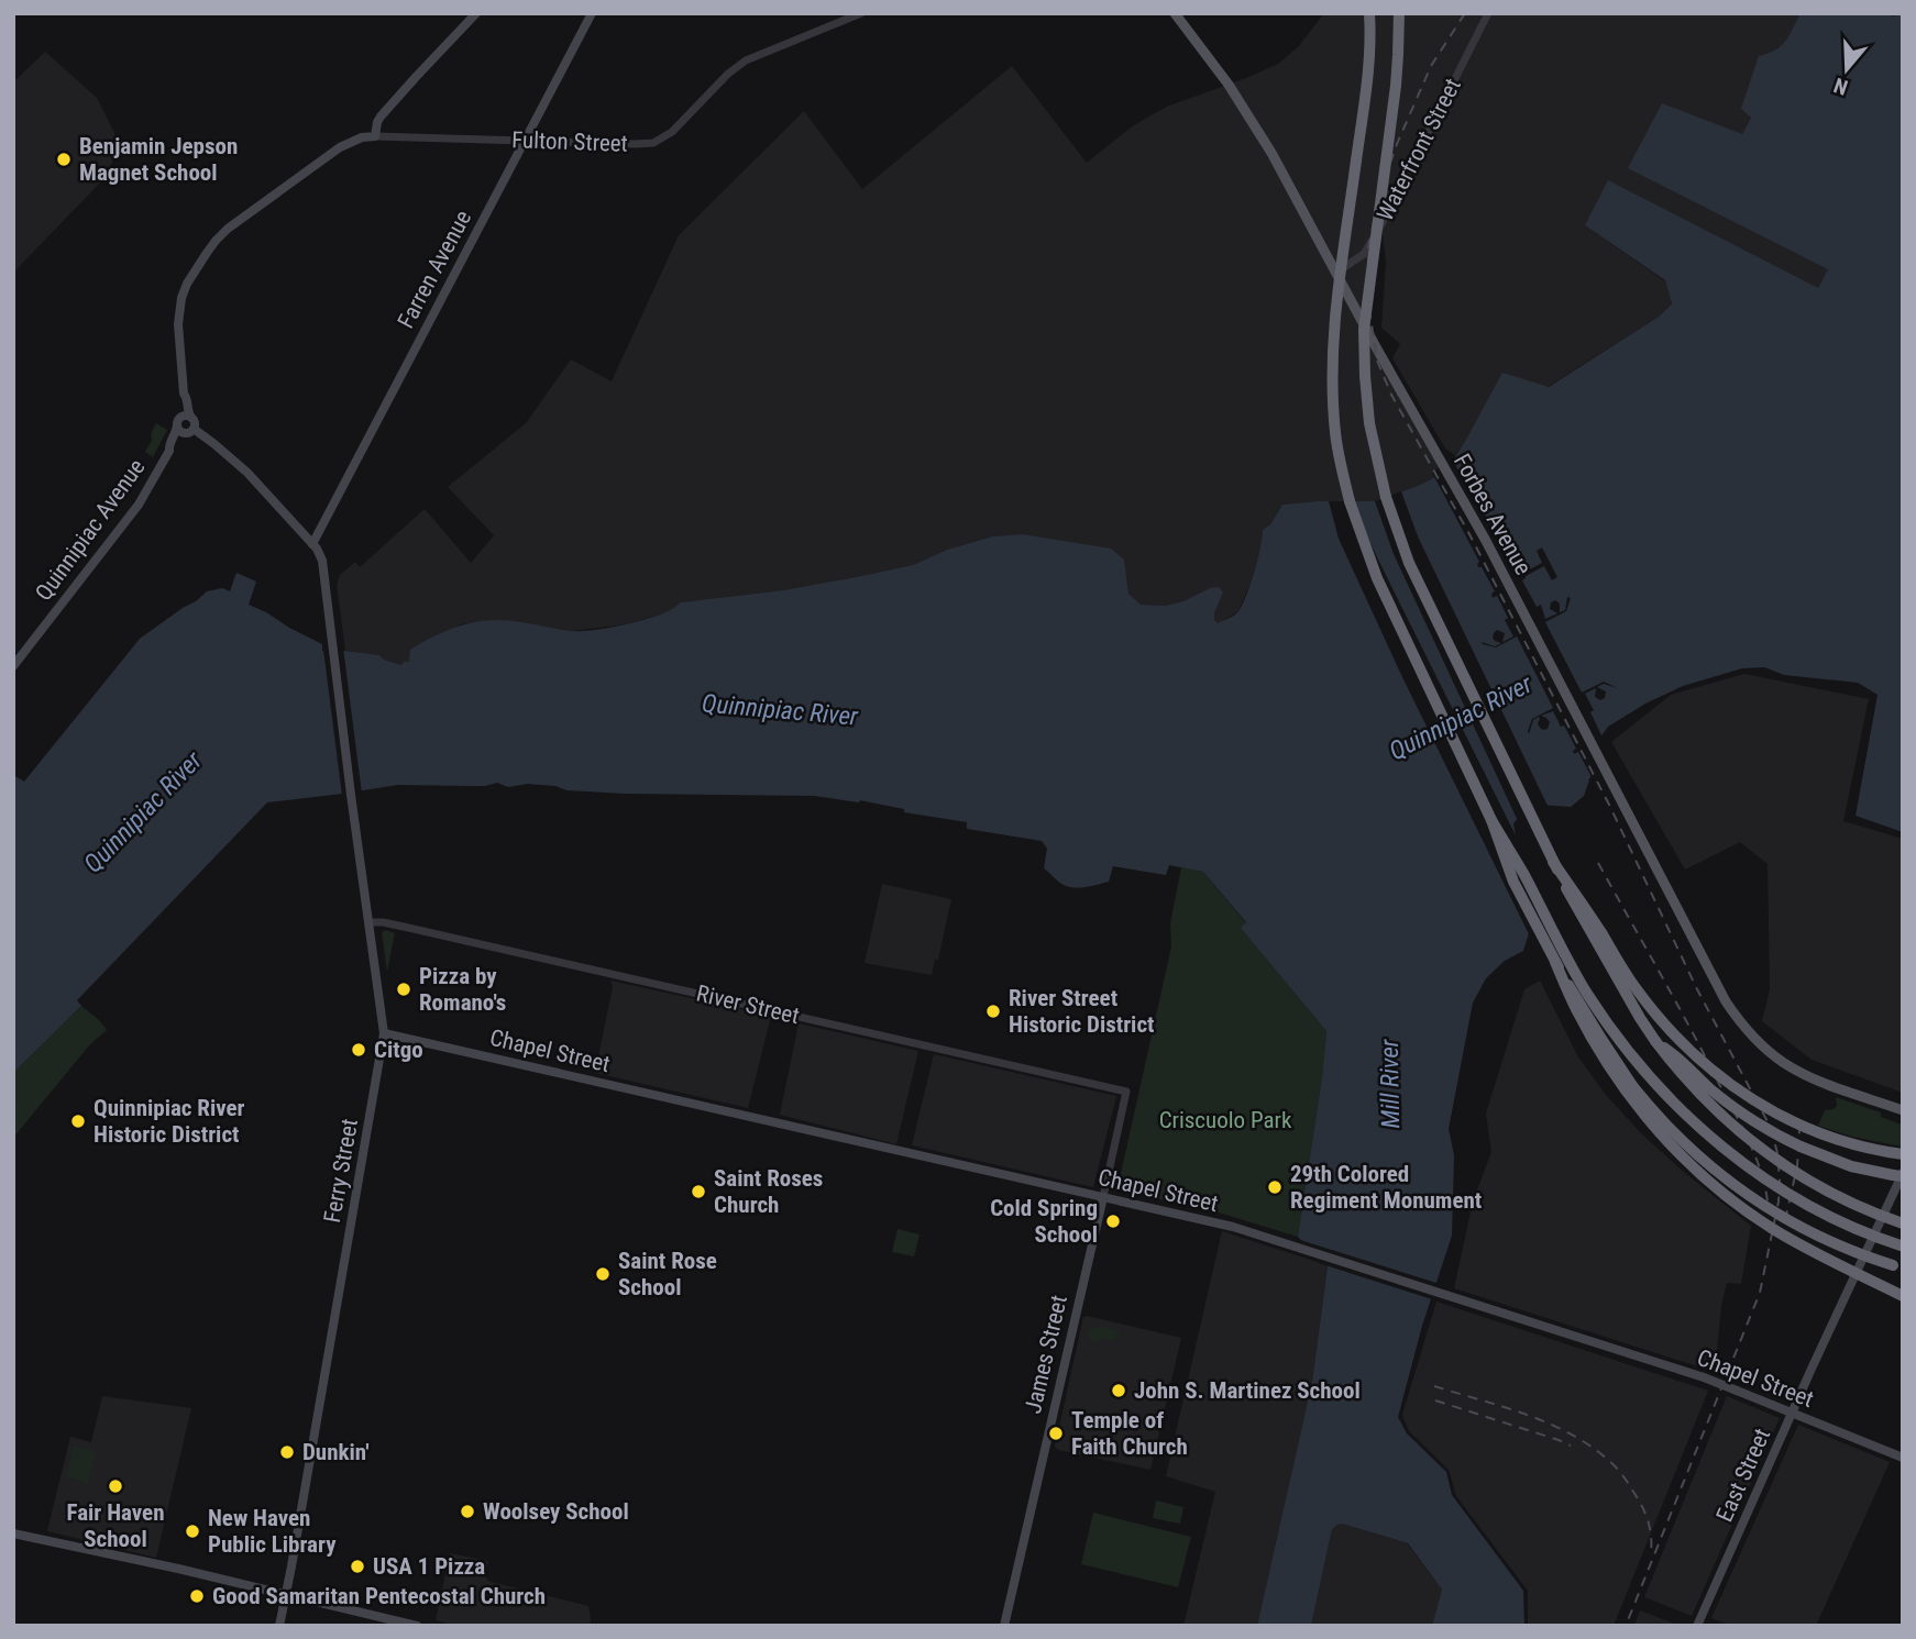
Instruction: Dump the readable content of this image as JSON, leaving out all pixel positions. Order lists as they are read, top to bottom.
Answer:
{
  "streets": {
    "main road": [
      "Farren Avenue",
      "Forbes Avenue",
      "Quinnipiac Avenue",
      "Chapel Street",
      "Ferry Street",
      "James Street",
      "East Street"
    ],
    "street": ["Fulton Street", "Waterfront Street", "River Street"]
  },
  "crossings": [
    ["Fulton Street", "Farren Avenue"],
    ["Fulton Street", "Quinnipiac Avenue"],
    ["Waterfront Street", "Forbes Avenue"],
    ["Farren Avenue", "Ferry Street"],
    ["River Street", "Ferry Street"],
    ["River Street", "James Street"],
    ["Chapel Street", "Ferry Street"],
    ["Chapel Street", "James Street"],
    ["Chapel Street", "East Street"]
  ],
  "water": ["Quinnipiac River", "Mill River"],
  "parks": ["Criscuolo Park"],
  "places": [
    "Benjamin Jepson Magnet School",
    "Pizza by Romano's",
    "River Street Historic District",
    "Citgo",
    "Quinnipiac River Historic District",
    "29th Colored Regiment Monument",
    "Saint Roses Church",
    "Cold Spring School",
    "Saint Rose School",
    "John S. Martinez School",
    "Temple of Faith Church",
    "Dunkin'",
    "Fair Haven School",
    "Woolsey School",
    "New Haven Public Library",
    "USA 1 Pizza",
    "Good Samaritan Pentecostal Church"
  ],
  "north": "bottom"
}
